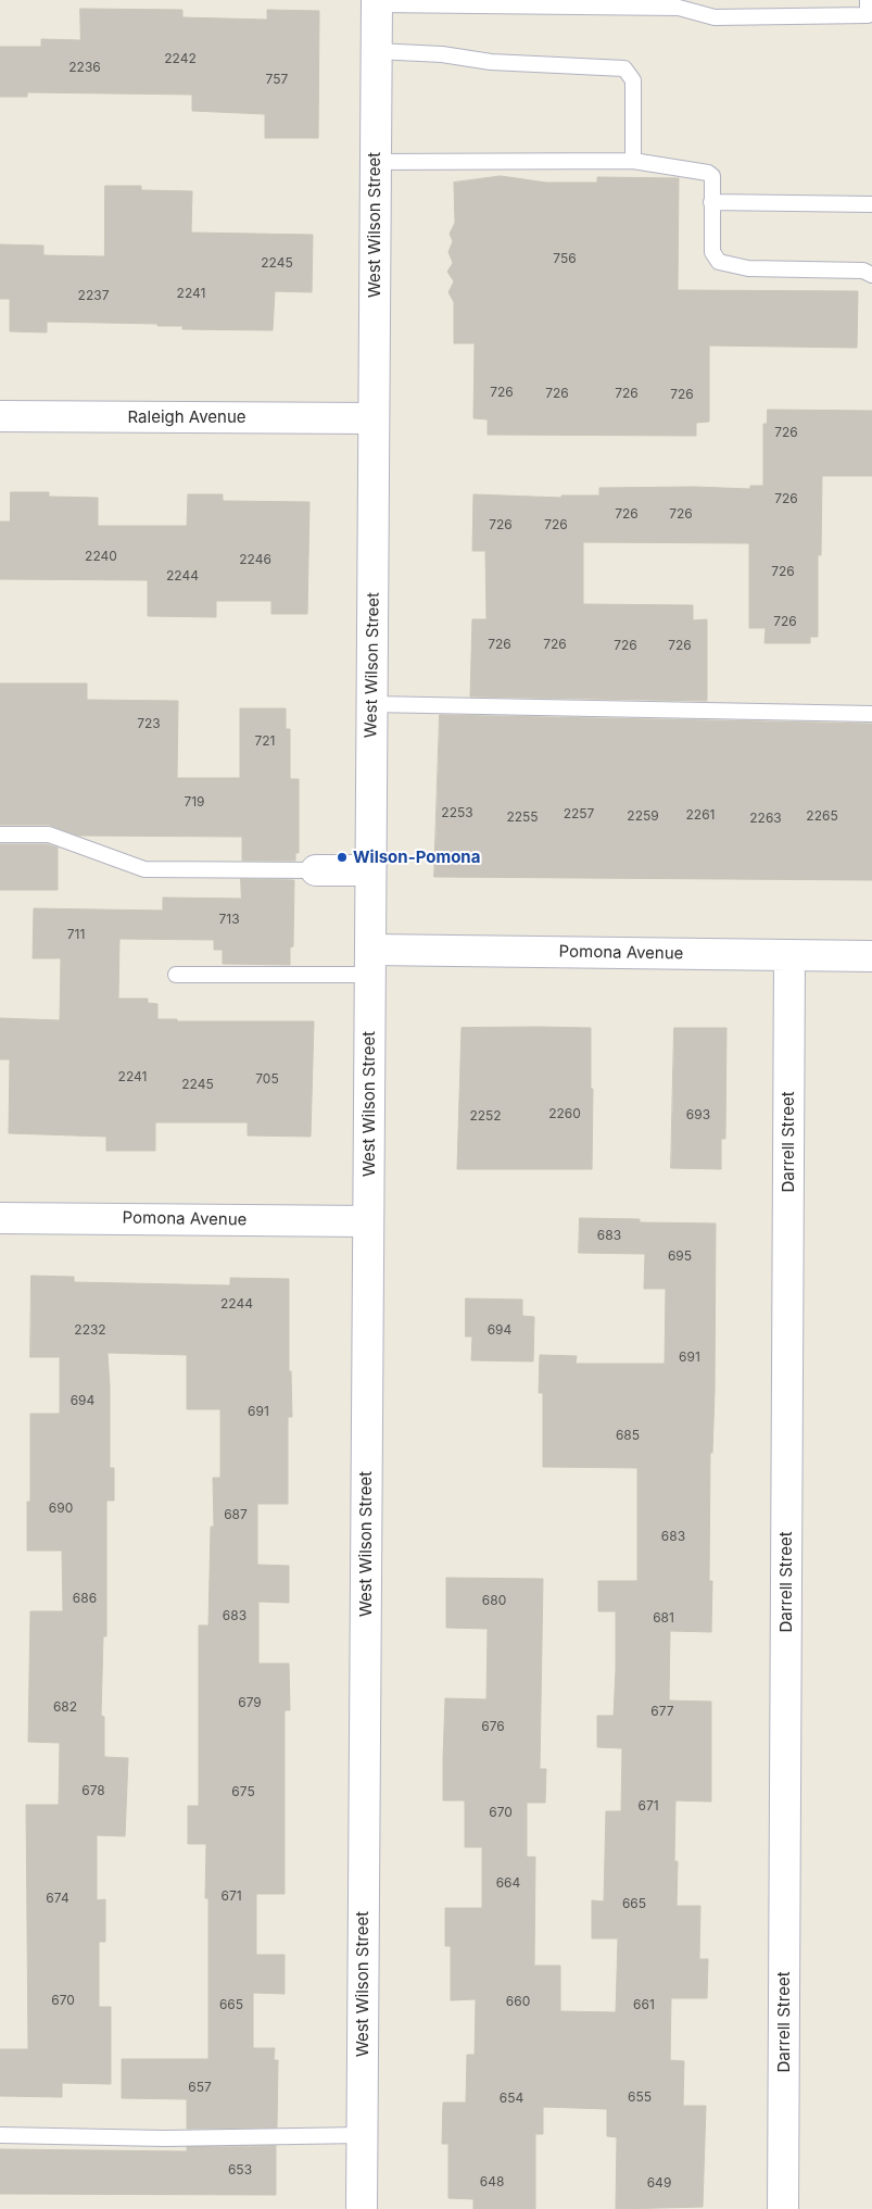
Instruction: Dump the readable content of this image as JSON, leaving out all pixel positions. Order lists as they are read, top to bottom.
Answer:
{
  "streets": {
    "street": [
      "West Wilson Street",
      "Raleigh Avenue",
      "Pomona Avenue",
      "Darrell Street"
    ]
  },
  "crossings": [
    ["West Wilson Street", "Raleigh Avenue"],
    ["West Wilson Street", "Pomona Avenue"],
    ["Pomona Avenue", "Darrell Street"]
  ],
  "places": ["Wilson-Pomona"],
  "house_numbers": [
    "2242",
    "2236",
    "757",
    "756",
    "2245",
    "2241",
    "2237",
    "726",
    "726",
    "726",
    "726",
    "726",
    "726",
    "726",
    "726",
    "726",
    "726",
    "2240",
    "2246",
    "726",
    "2244",
    "726",
    "726",
    "726",
    "726",
    "726",
    "723",
    "721",
    "719",
    "2253",
    "2257",
    "2261",
    "2259",
    "2265",
    "2255",
    "2263",
    "713",
    "711",
    "2241",
    "705",
    "2245",
    "2260",
    "693",
    "2252",
    "683",
    "695",
    "2244",
    "2232",
    "694",
    "691",
    "694",
    "691",
    "685",
    "690",
    "687",
    "683",
    "686",
    "680",
    "683",
    "681",
    "679",
    "682",
    "677",
    "676",
    "678",
    "675",
    "671",
    "670",
    "664",
    "671",
    "674",
    "665",
    "670",
    "660",
    "665",
    "661",
    "657",
    "655",
    "654",
    "653",
    "648",
    "649"
  ]
}
